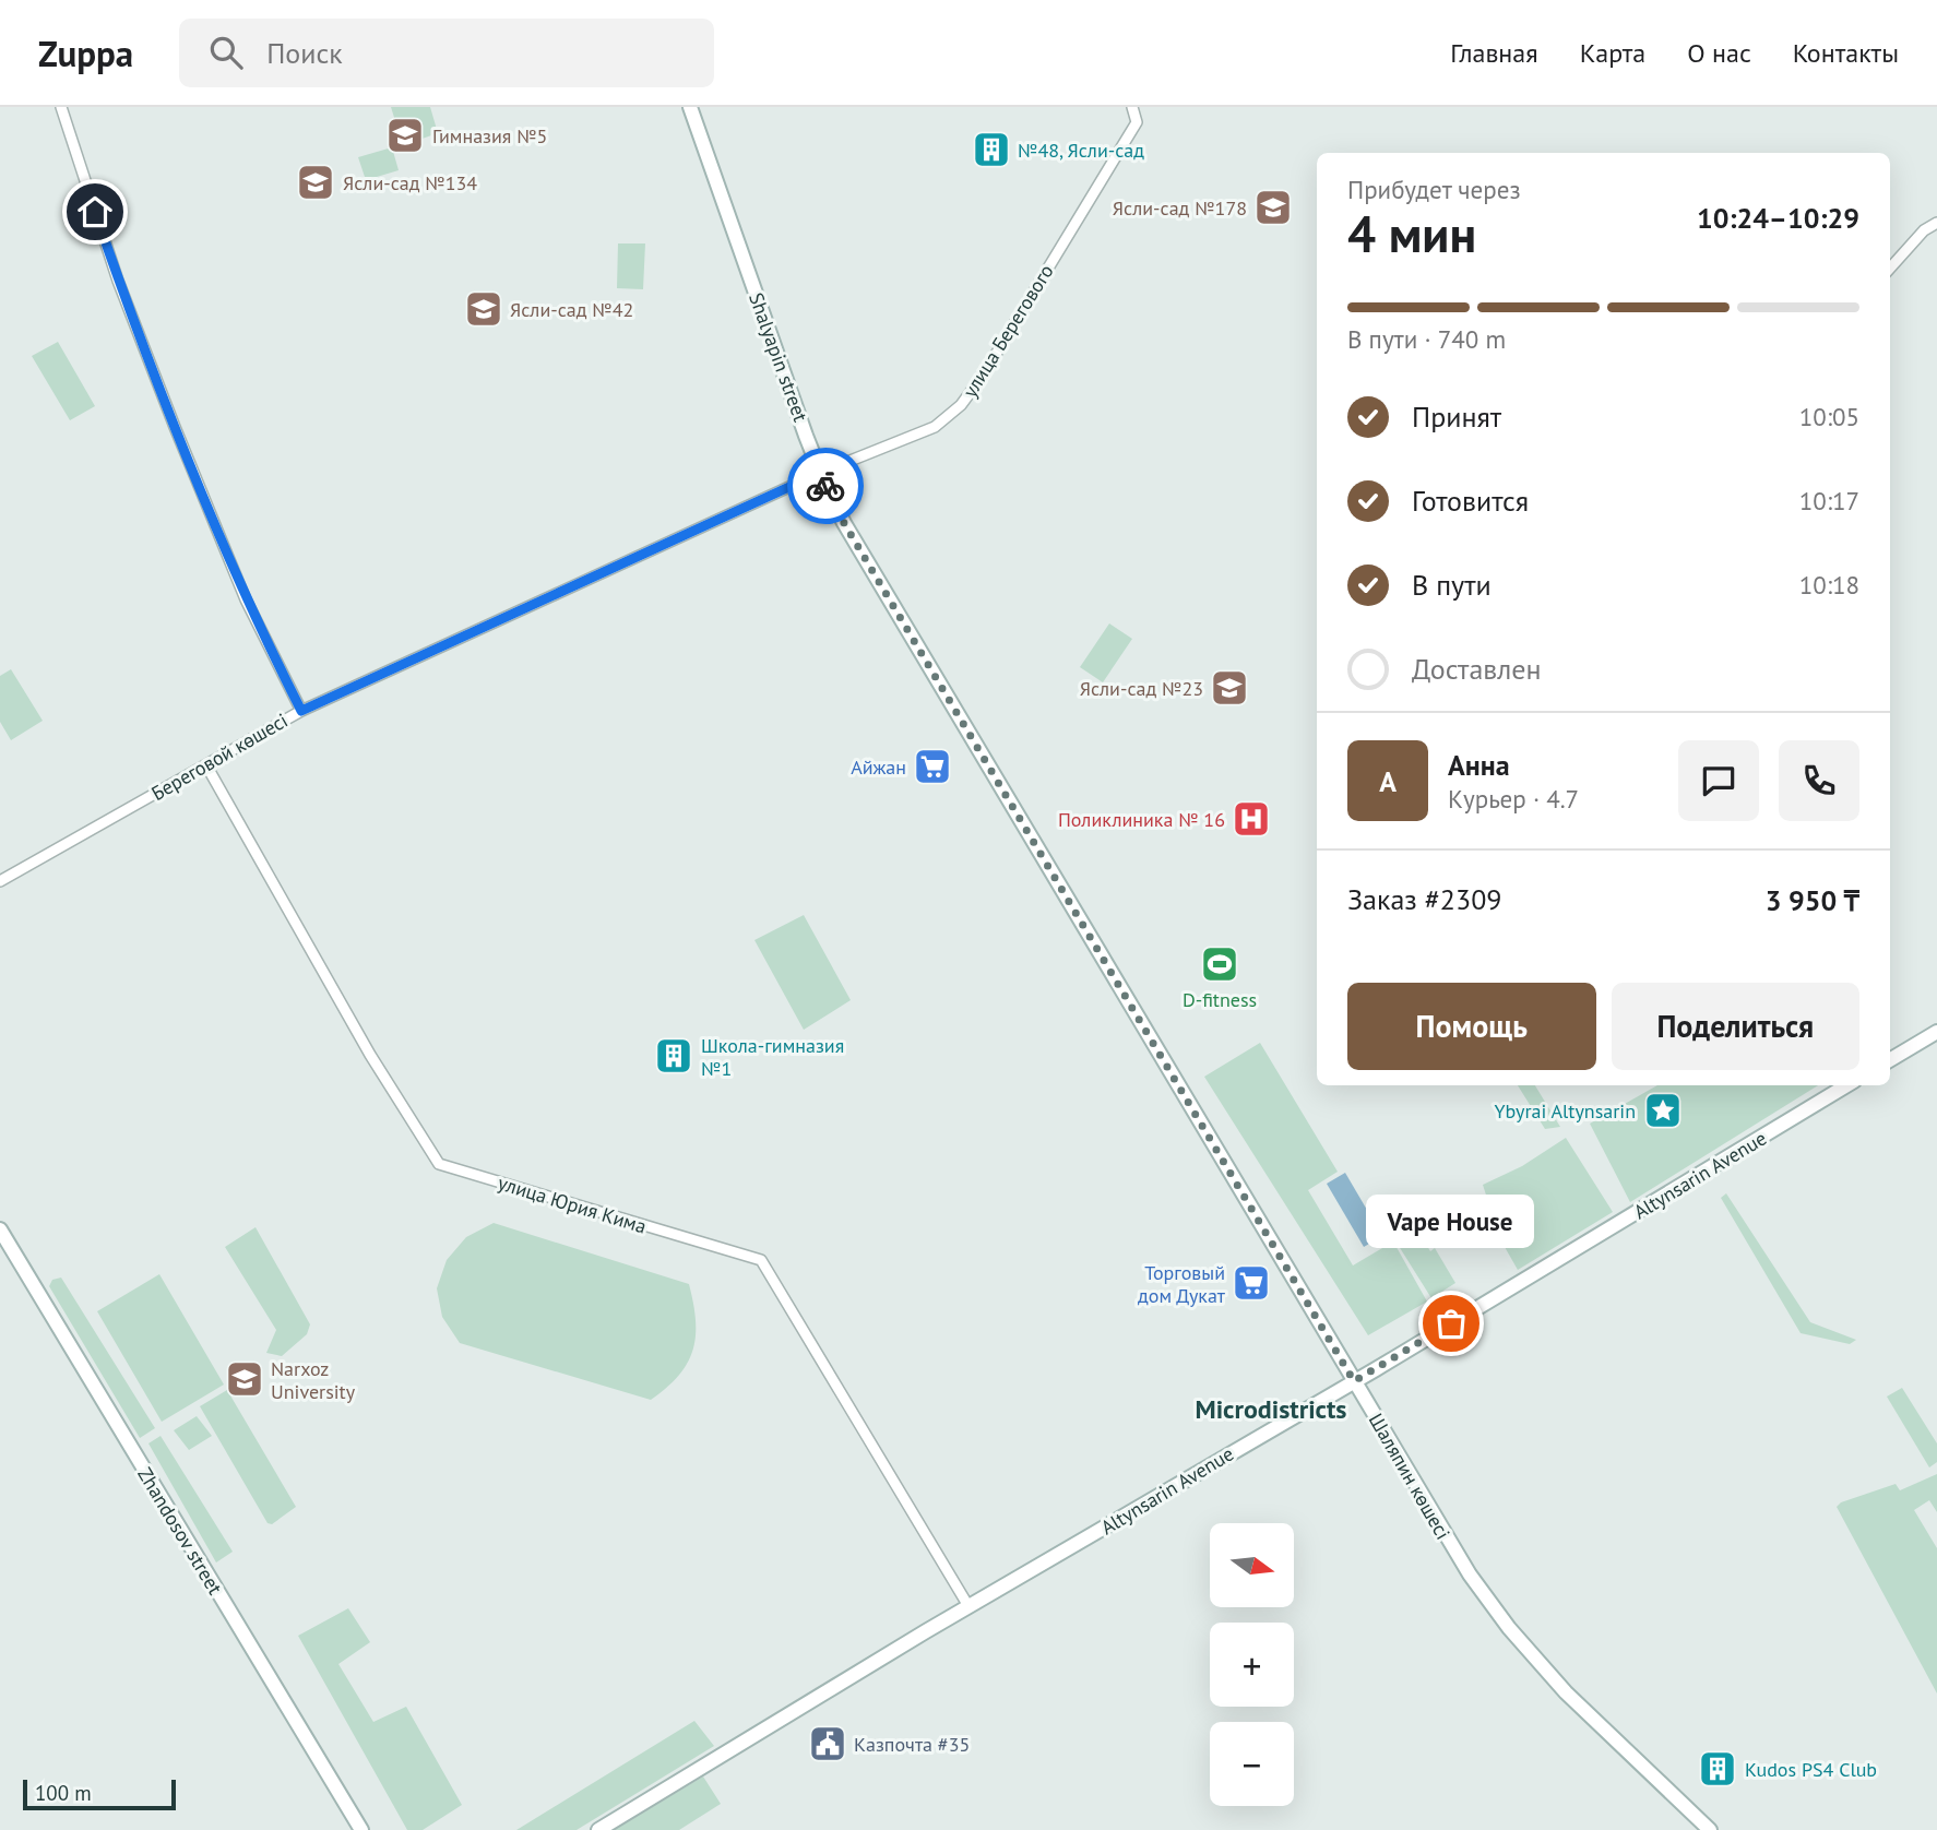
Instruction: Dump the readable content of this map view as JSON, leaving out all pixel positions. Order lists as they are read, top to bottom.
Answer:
{
  "streets": {
    "main road": [
      "Shalyapin street",
      "Altynsarin Avenue",
      "Шаляпин көшесі",
      "Zhandosov street"
    ],
    "street": ["улица Берегового", "Береговой көшесі", "улица Юрия Кима"]
  },
  "crossings": [
    ["улица Берегового", "Shalyapin street"],
    ["улица Берегового", "Береговой көшесі"],
    ["Shalyapin street", "Береговой көшесі"],
    ["Shalyapin street", "Altynsarin Avenue"],
    ["Shalyapin street", "Шаляпин көшесі"],
    ["Береговой көшесі", "улица Юрия Кима"],
    ["Altynsarin Avenue", "улица Юрия Кима"],
    ["Altynsarin Avenue", "Шаляпин көшесі"]
  ],
  "districts": ["Microdistricts"],
  "places": {
    "school or university": [
      "Гимназия №5",
      "Ясли-сад №134",
      "Ясли-сад №178",
      "Ясли-сад №42",
      "Ясли-сад №23",
      "Narxoz University"
    ],
    "building": ["№48, Ясли-сад", "Школа-гимназия №1", "Kudos PS4 Club"],
    "supermarket": ["Айжан", "Торговый дом Дукат"],
    "hospital": ["Поликлиника № 16"],
    "sports": ["D-fitness"],
    "place": ["Ybyrai Altynsarin"],
    "other": ["Vape House"],
    "public building": ["Казпочта #35"]
  },
  "scale_bar": "100 m",
  "north": "right",
  "page": {
    "header": "Zuppa",
    "search": "Поиск",
    "nav": [
      "Главная",
      "Карта",
      "О нас",
      "Контакты"
    ],
    "heading": ["4 мин", "Прибудет через", "10:24–10:29"],
    "panel": [
      "Анна",
      "Курьер · 4.7",
      "Заказ #2309",
      "3 950 ₸"
    ],
    "bar": "В пути · 740 m",
    "list": [
      ["Принят", "10:05"],
      ["Готовится", "10:17"],
      ["В пути", "10:18"],
      "Доставлен"
    ],
    "round": "А",
    "buttons": ["Помощь", "Поделиться"],
    "bubble": "Vape House",
    "map_buttons": ["+", "−"],
    "scale": "100 m"
  }
}
